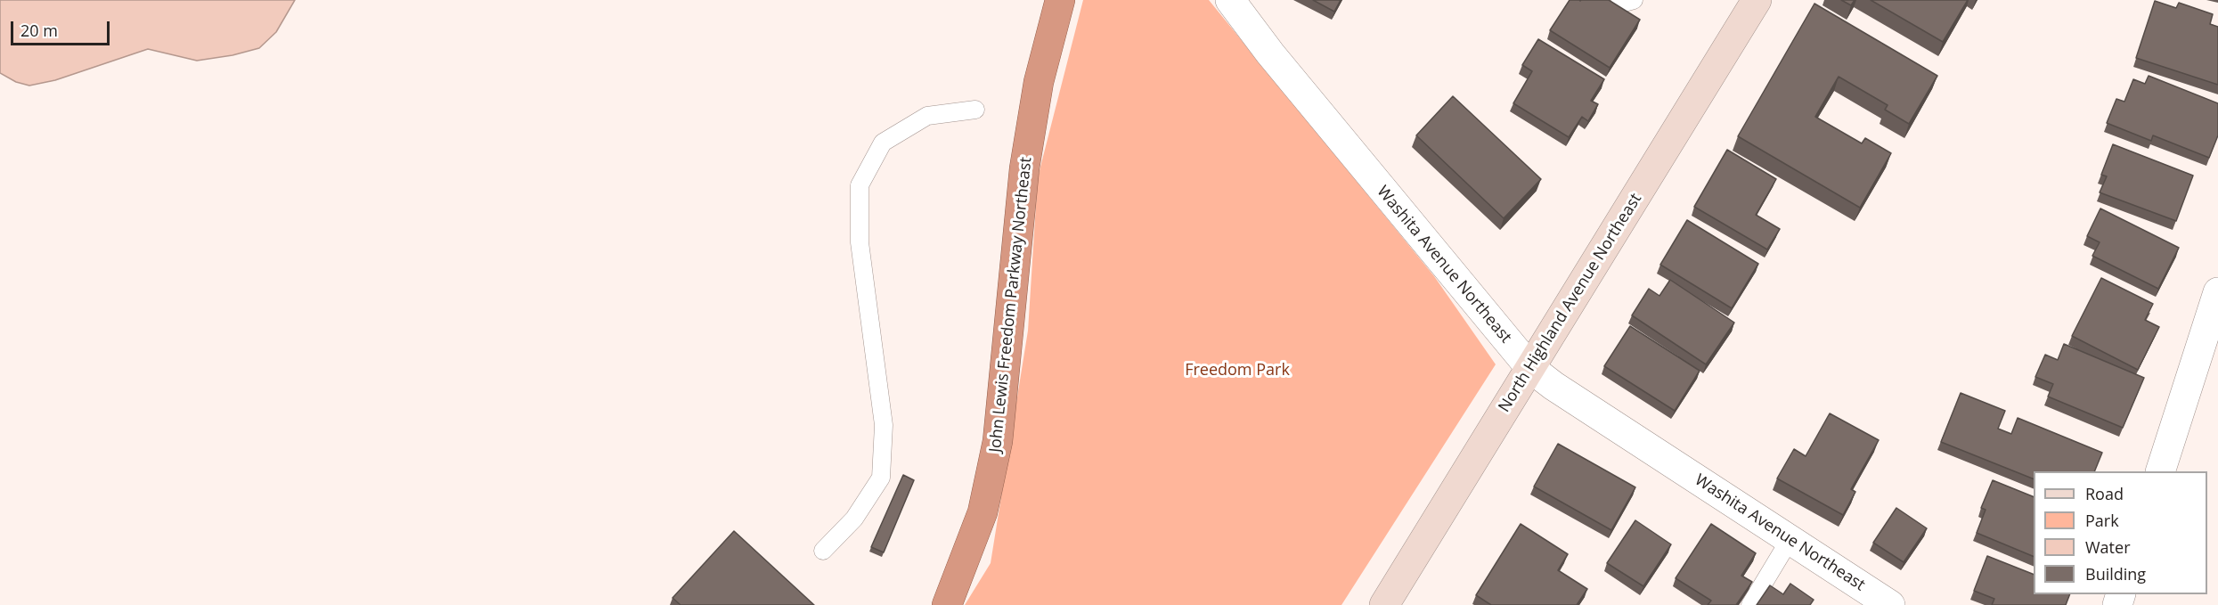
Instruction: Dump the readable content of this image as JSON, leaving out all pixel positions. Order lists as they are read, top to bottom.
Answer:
{
  "streets": {
    "highway": ["John Lewis Freedom Parkway Northeast"],
    "main road": ["North Highland Avenue Northeast"],
    "street": ["Washita Avenue Northeast"]
  },
  "crossings": [
    ["Washita Avenue Northeast", "North Highland Avenue Northeast"]
  ],
  "parks": ["Freedom Park"],
  "legend": [
    "Road",
    "Park",
    "Water",
    "Building"
  ],
  "scale_bar": "20 m"
}
